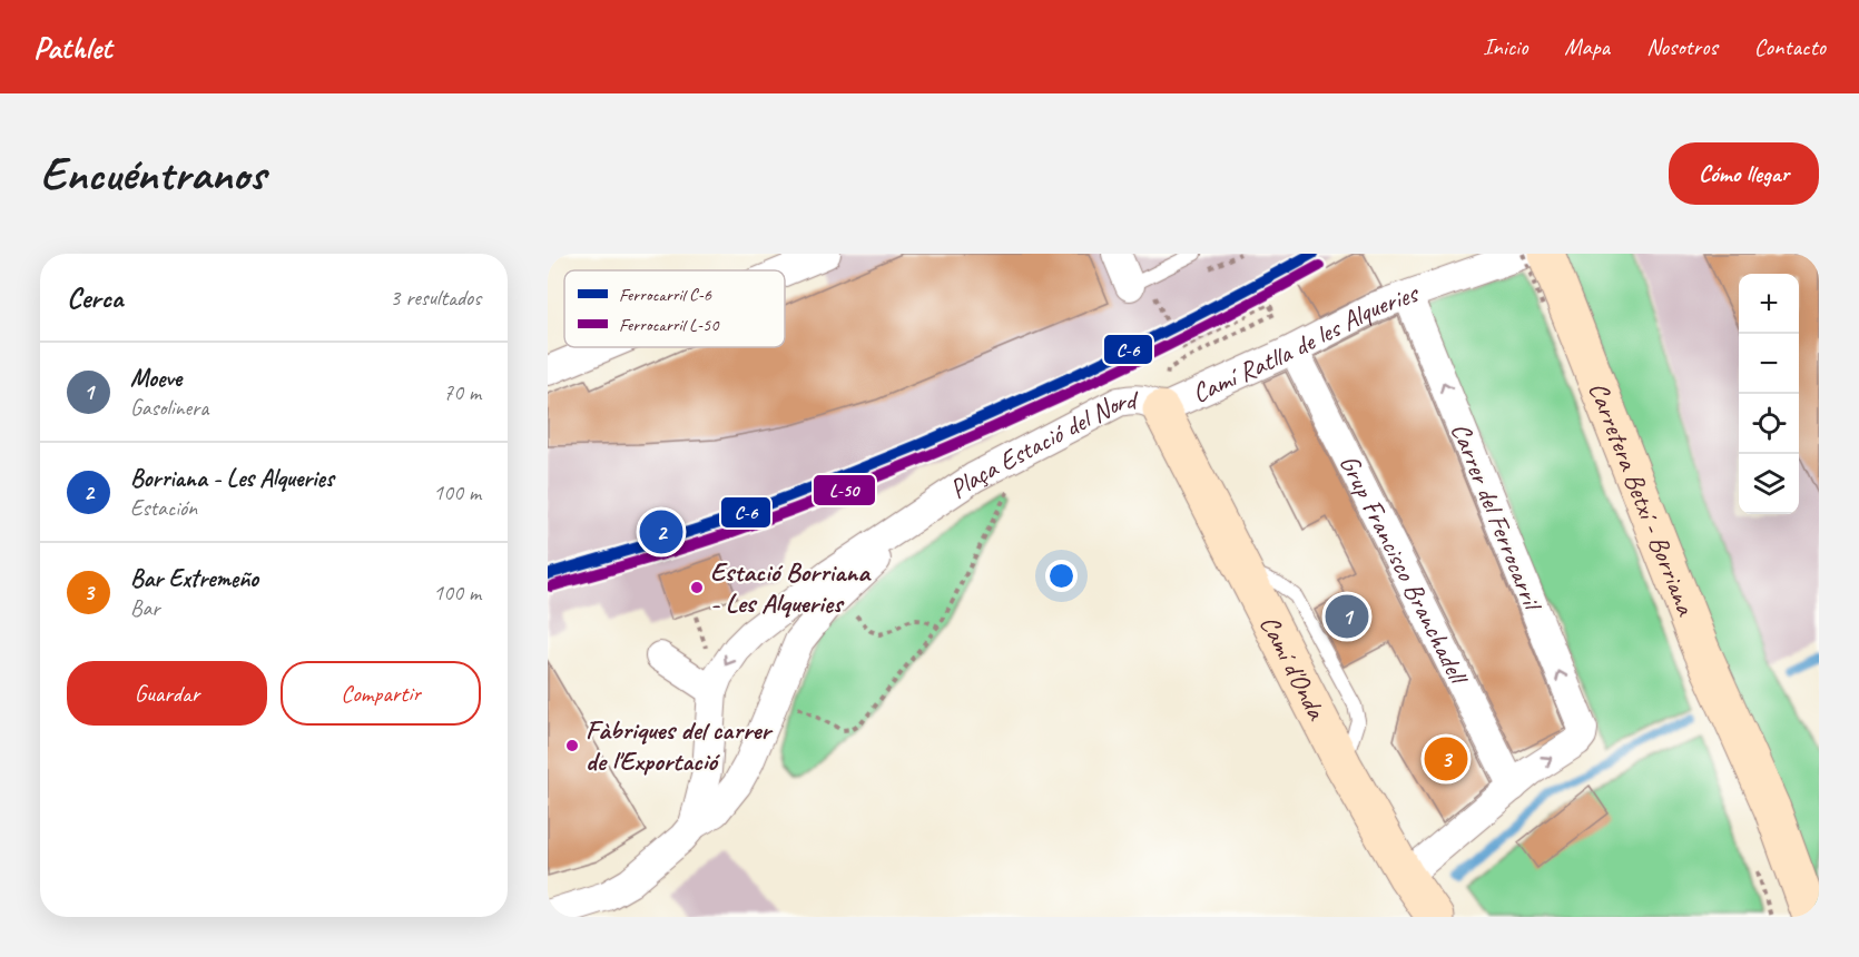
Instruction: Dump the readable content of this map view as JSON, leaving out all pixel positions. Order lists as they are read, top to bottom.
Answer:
{
  "streets": {
    "main road": ["Carretera Betxí - Borriana", "Camí d'Onda"],
    "street": [
      "Camí Ratlla de les Alqueries",
      "Plaça Estació del Nord",
      "Carrer del Ferrocarril",
      "Grup Francisco Branchadell"
    ]
  },
  "crossings": [
    ["Camí Ratlla de les Alqueries", "Plaça Estació del Nord"],
    ["Camí Ratlla de les Alqueries", "Carrer del Ferrocarril"],
    ["Camí Ratlla de les Alqueries", "Grup Francisco Branchadell"],
    ["Camí Ratlla de les Alqueries", "Camí d'Onda"],
    ["Plaça Estació del Nord", "Camí d'Onda"],
    ["Carrer del Ferrocarril", "Grup Francisco Branchadell"]
  ],
  "one_way": ["Carrer del Ferrocarril"],
  "places": ["Estació Borriana - Les Alqueries", "Fàbriques del carrer de l'Exportació"],
  "lines": ["rail line C-6", "rail line L-50"],
  "legend": ["Ferrocarril C-6", "Ferrocarril L-50"],
  "page": {
    "header": "Pathlet",
    "nav": [
      "Inicio",
      "Mapa",
      "Nosotros",
      "Contacto"
    ],
    "buttons": [
      "Cómo llegar",
      ["Guardar", "Compartir"]
    ],
    "title": "Encuéntranos",
    "heading": ["Cerca", "3 resultados"],
    "map_buttons": ["+", "−"],
    "list": [
      {
        "mark": "1",
        "name": "Moeve",
        "note": "Gasolinera",
        "value": "70 m"
      },
      {
        "mark": "2",
        "name": "Borriana - Les Alqueries",
        "note": "Estación",
        "value": "100 m"
      },
      {
        "mark": "3",
        "name": "Bar Extremeño",
        "note": "Bar",
        "value": "100 m"
      }
    ],
    "pins": ["2", "1", "3"]
  }
}
